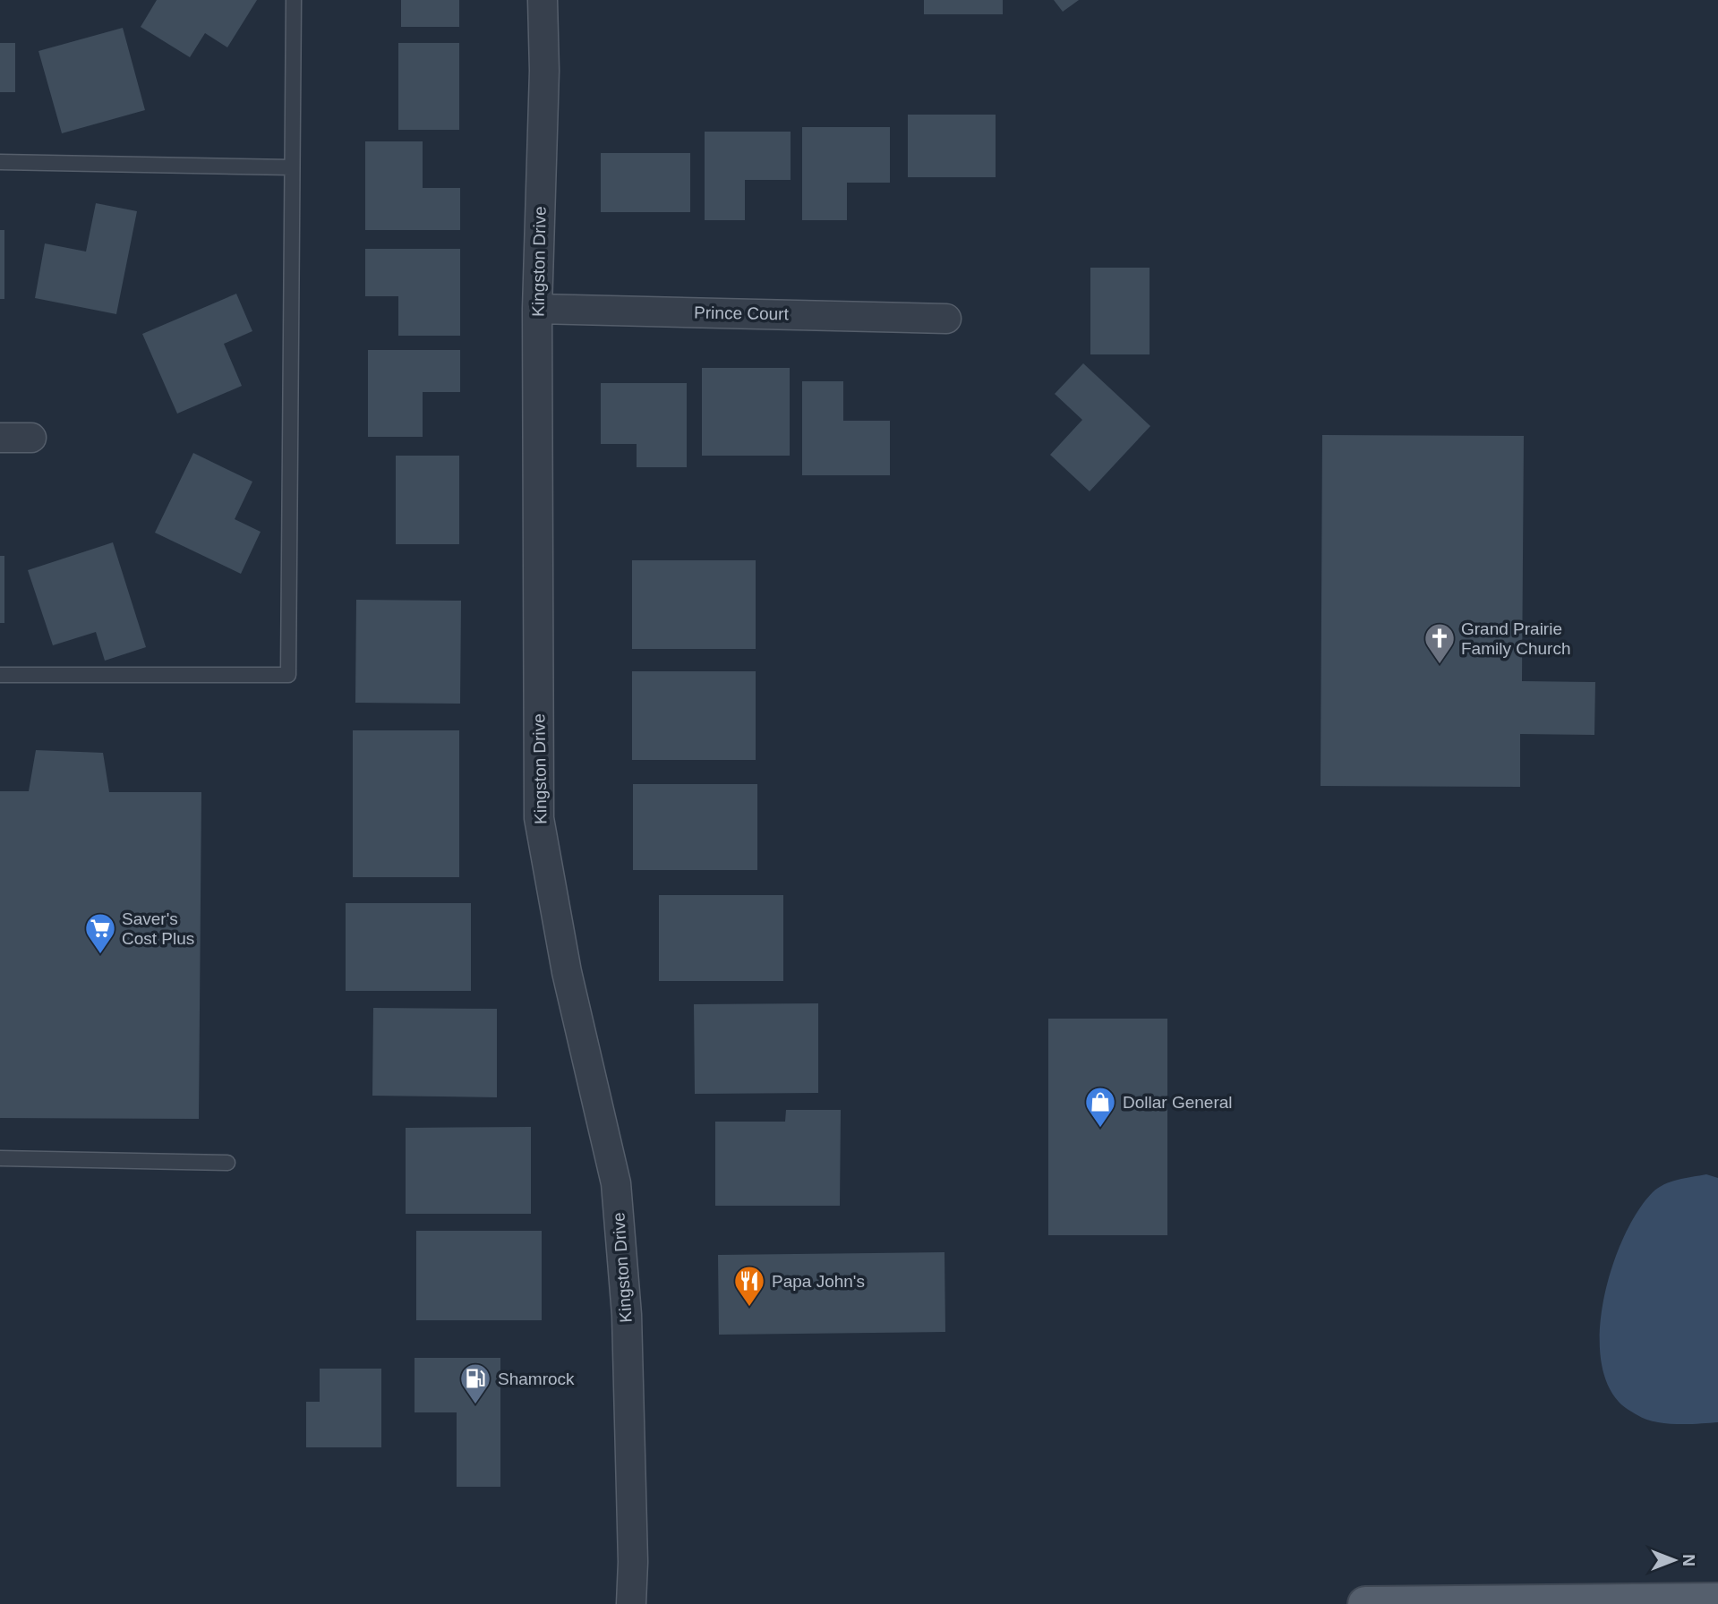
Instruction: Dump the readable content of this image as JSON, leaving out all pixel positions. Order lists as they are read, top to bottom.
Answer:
{
  "streets": {
    "street": ["Kingston Drive", "Prince Court"]
  },
  "crossings": [
    ["Kingston Drive", "Prince Court"]
  ],
  "places": {
    "church": ["Grand Prairie Family Church"],
    "supermarket": ["Saver's Cost Plus"],
    "shop": ["Dollar General"],
    "restaurant": ["Papa John's"],
    "fuel station": ["Shamrock"]
  },
  "north": "right"
}
